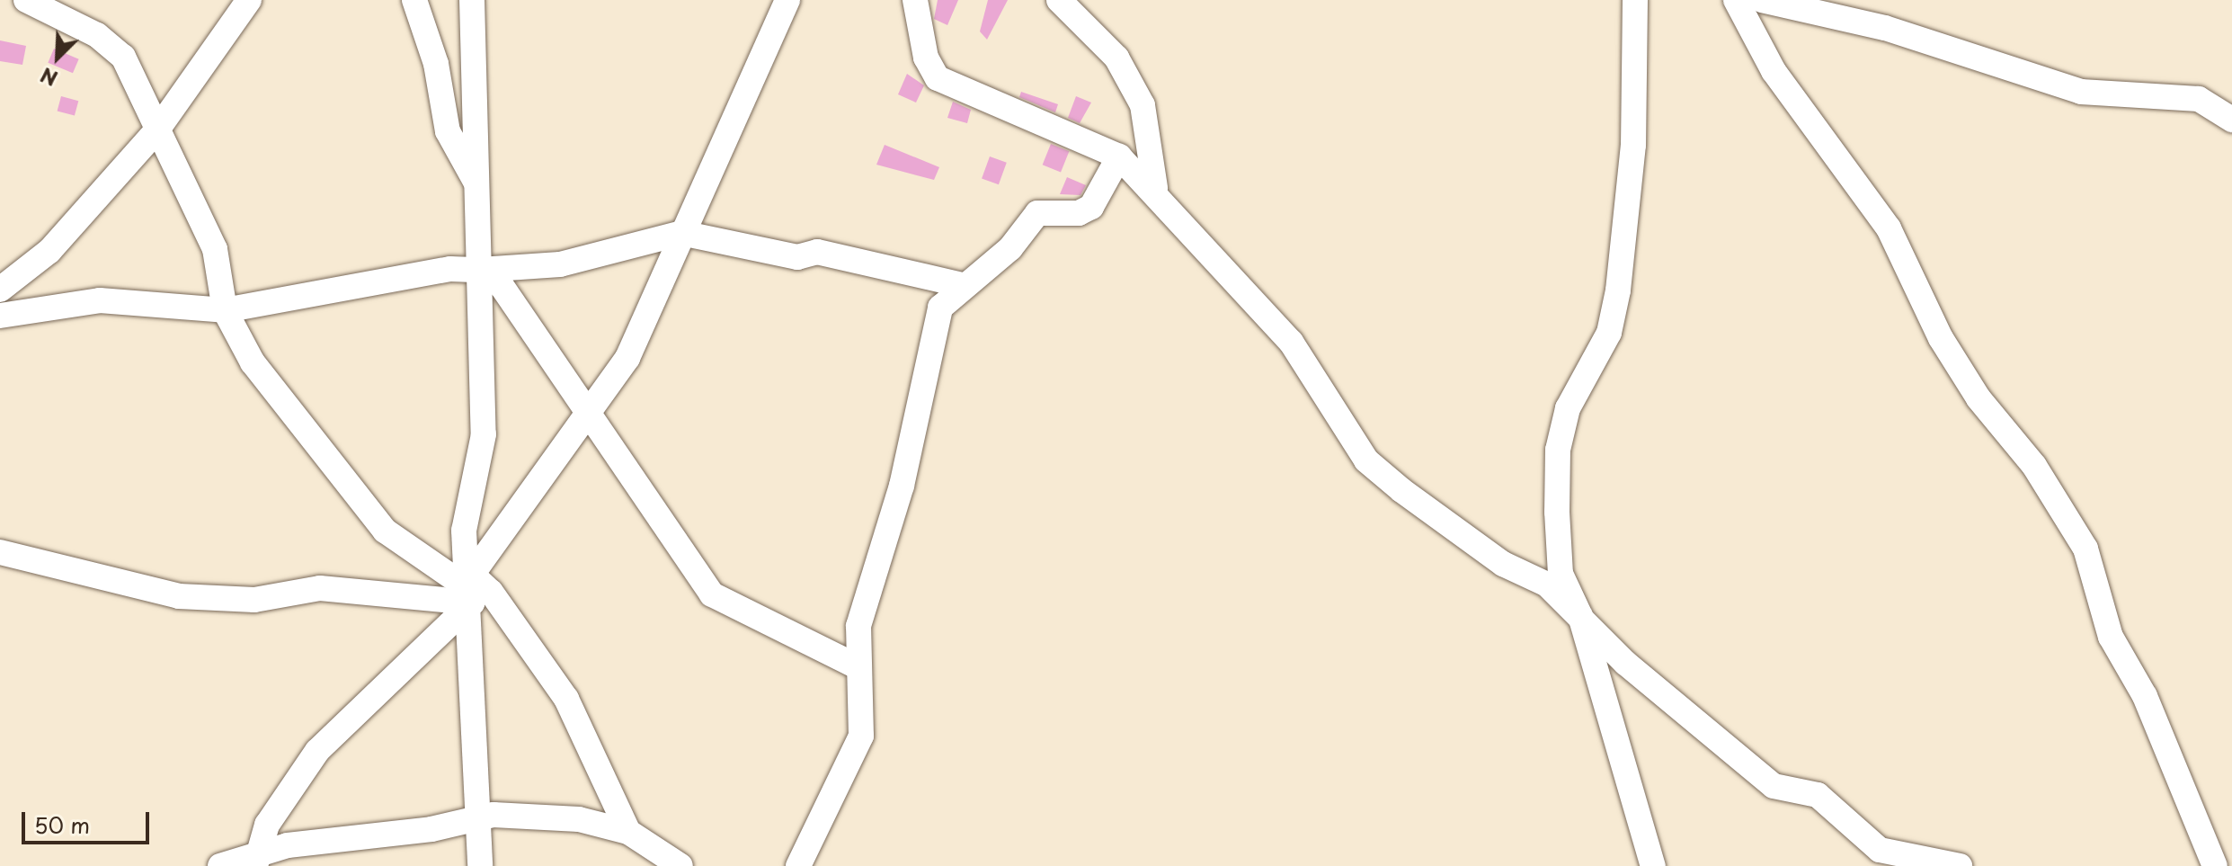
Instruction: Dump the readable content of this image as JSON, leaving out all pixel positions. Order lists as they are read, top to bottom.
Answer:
{
  "scale_bar": "50 m",
  "north": "bottom left"
}
